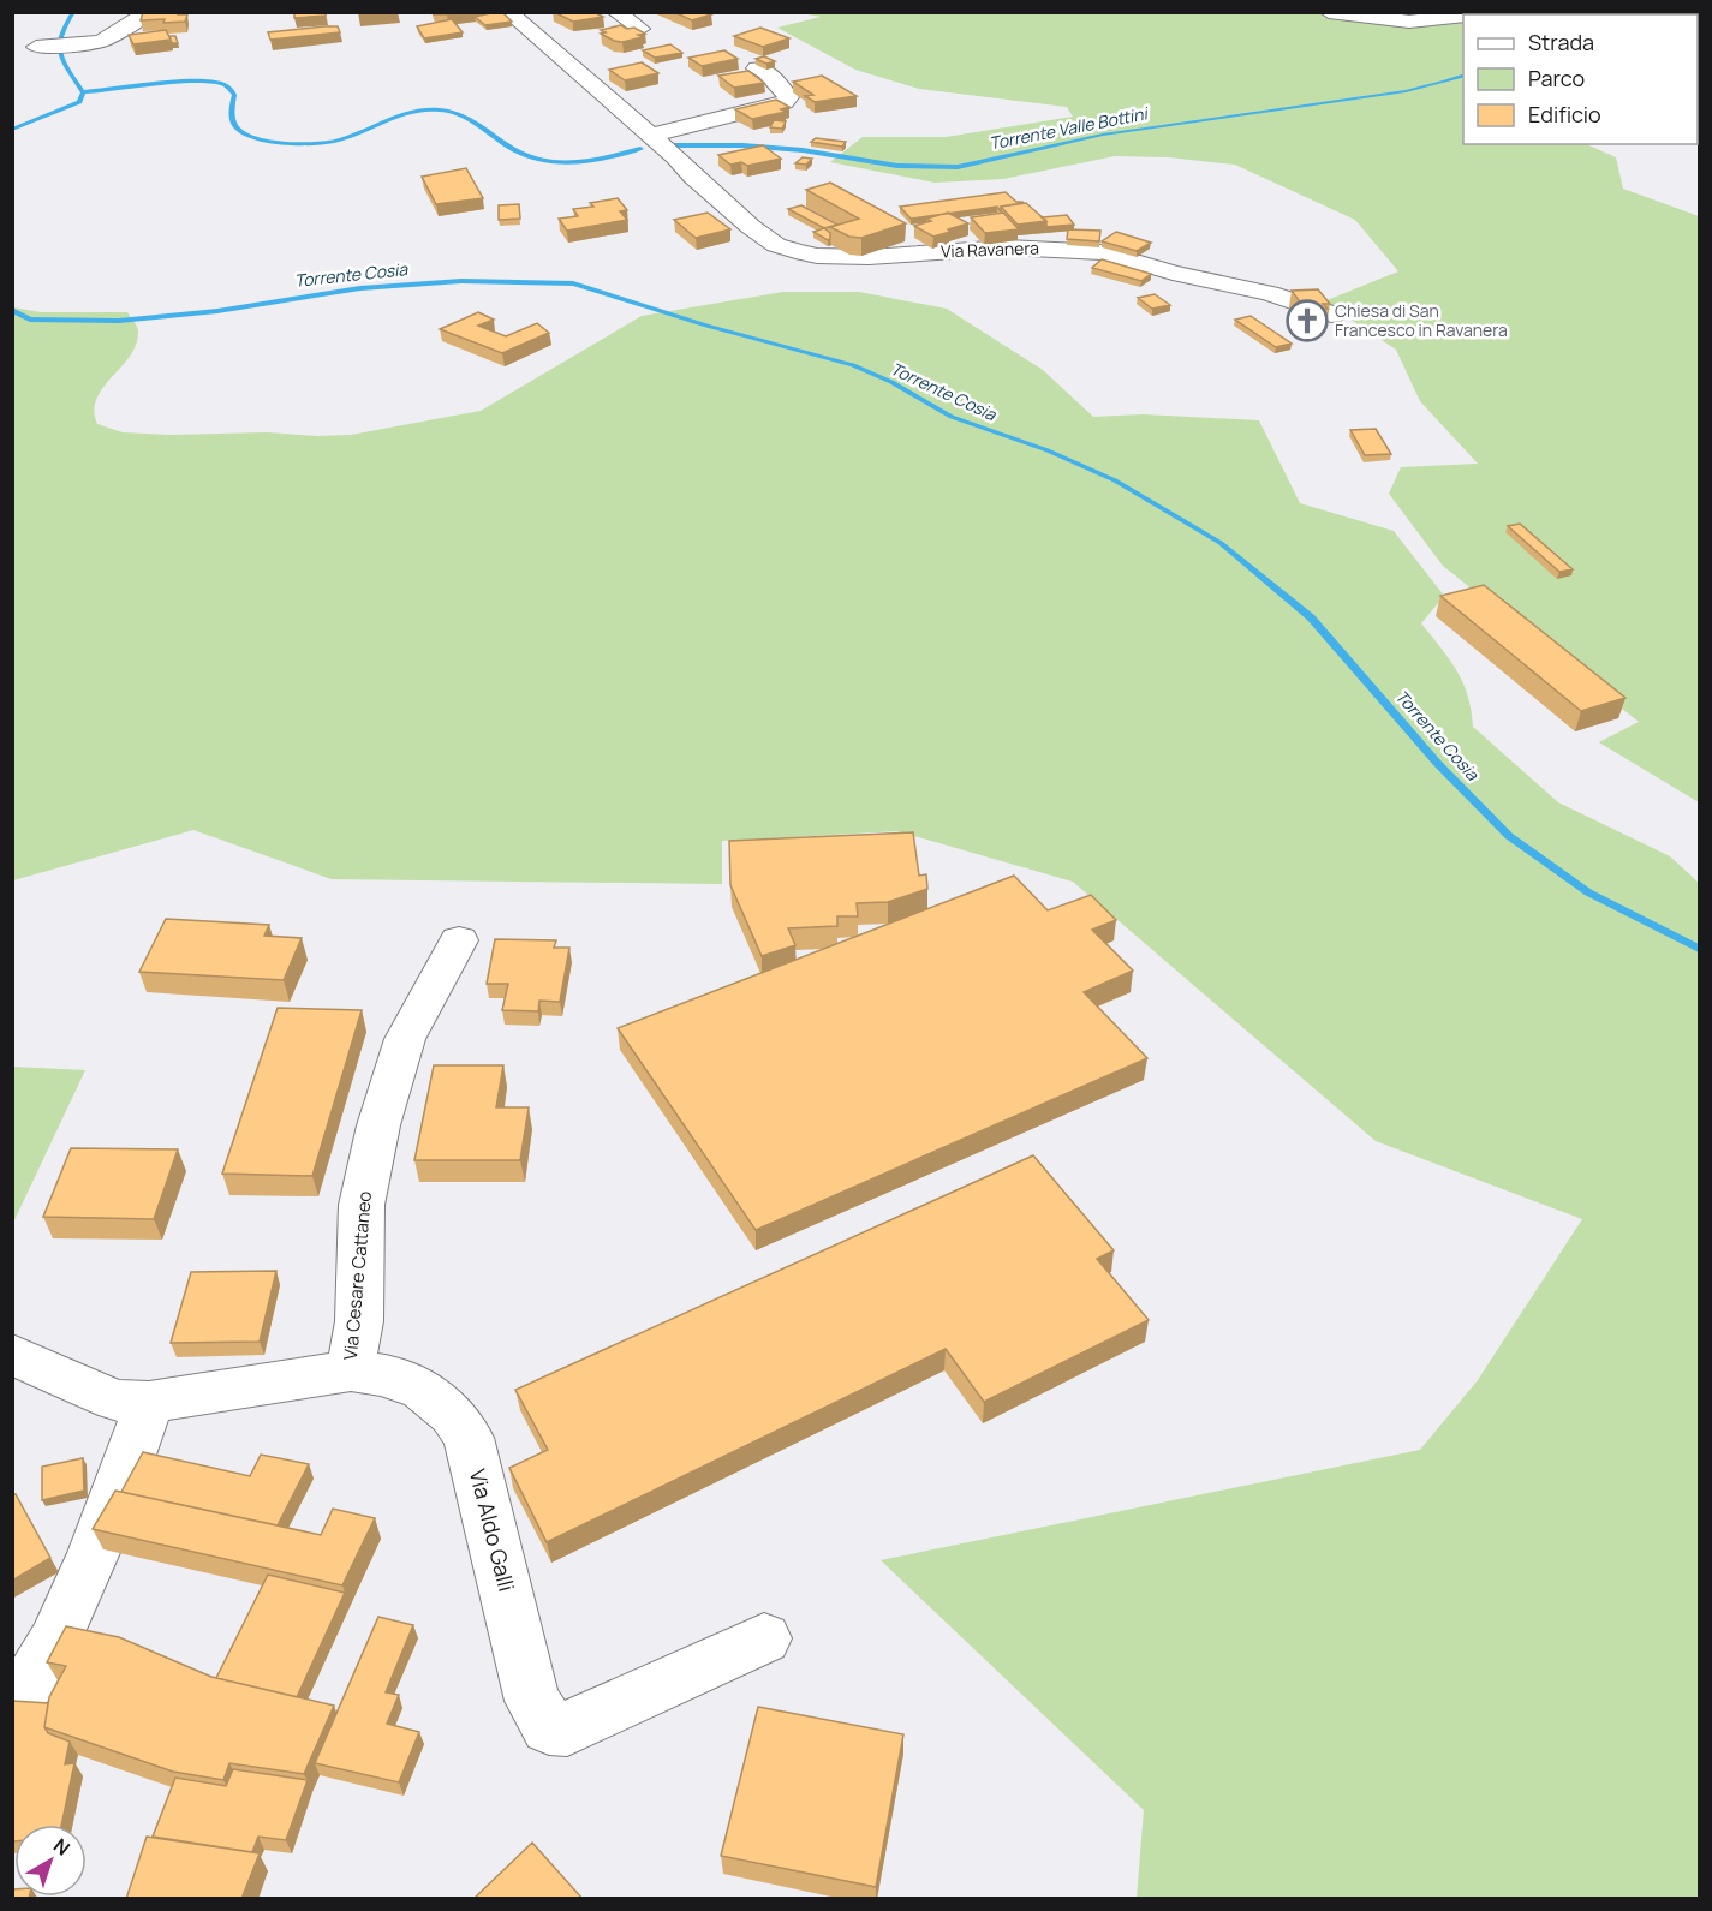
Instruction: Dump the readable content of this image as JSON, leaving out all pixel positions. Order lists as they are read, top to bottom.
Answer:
{
  "streets": {
    "street": ["Via Ravanera", "Via Cesare Cattaneo", "Via Aldo Galli"]
  },
  "crossings": [
    ["Via Cesare Cattaneo", "Via Aldo Galli"]
  ],
  "water": ["Torrente Valle Bottini", "Torrente Cosia"],
  "places": {
    "church": ["Chiesa di San Francesco in Ravanera"]
  },
  "legend": ["Strada", "Parco", "Edificio"],
  "north": "top right"
}
